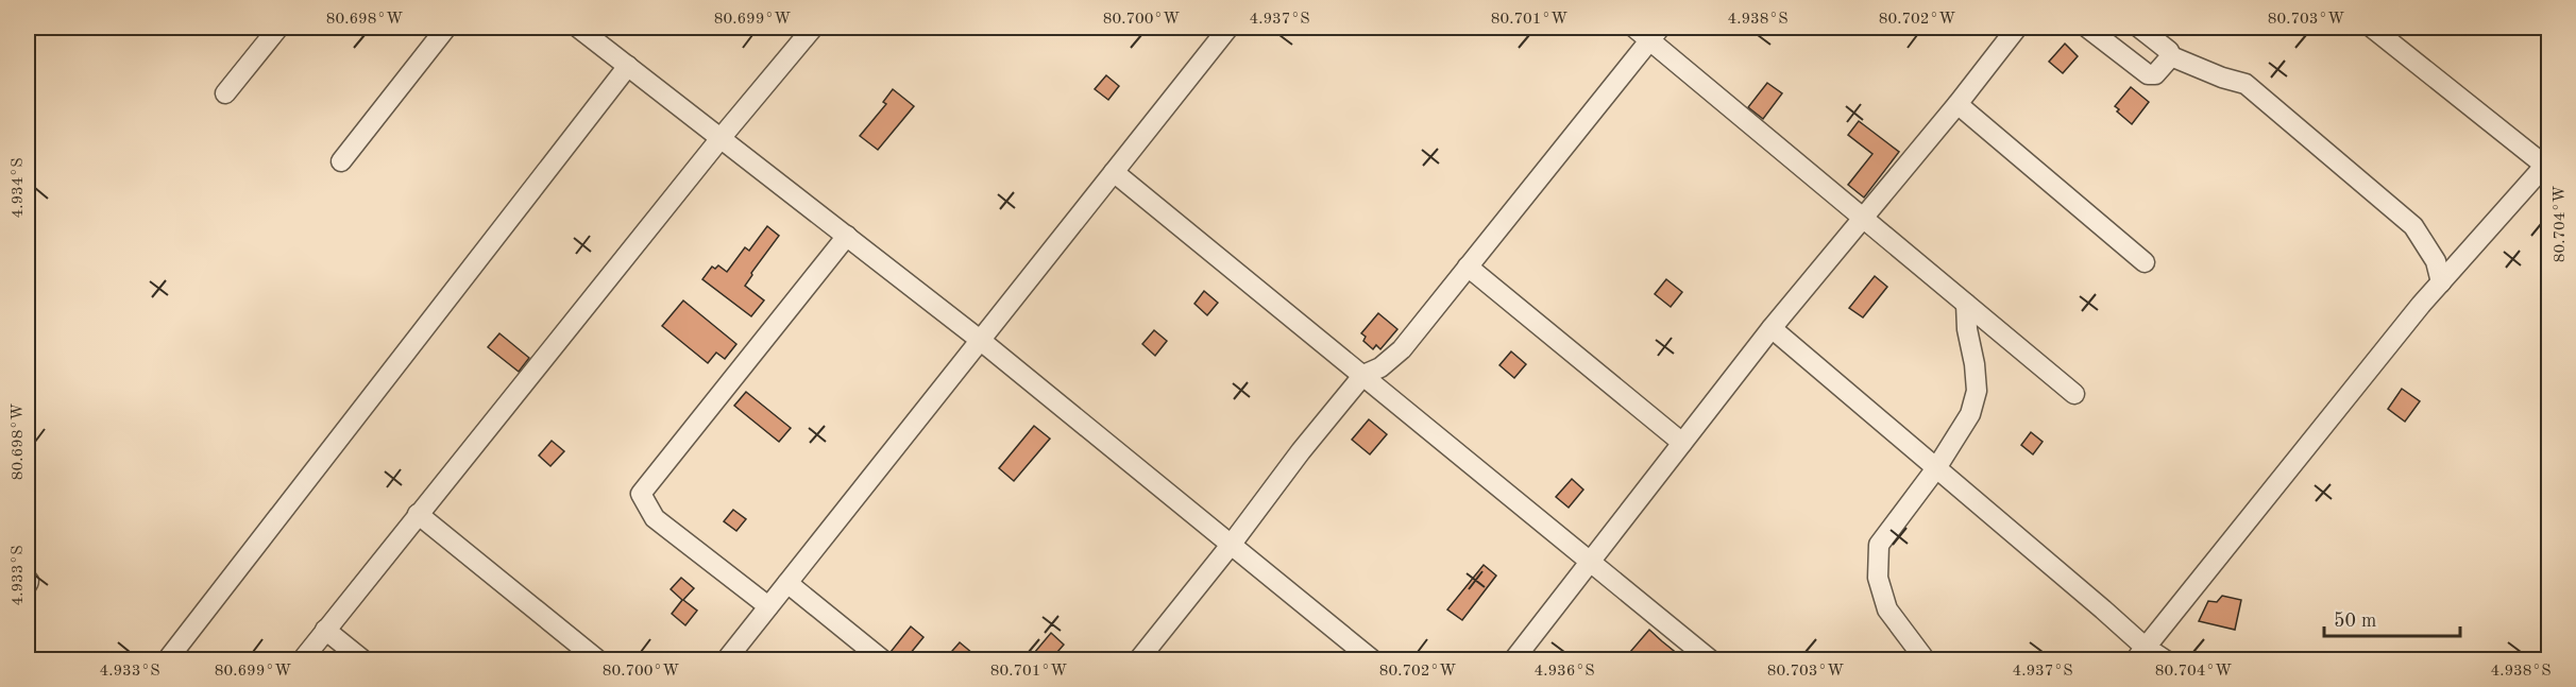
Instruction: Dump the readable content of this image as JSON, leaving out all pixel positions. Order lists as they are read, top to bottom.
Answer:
{
  "scale_bar": "50 m",
  "coordinates": [
    "80.698°W",
    "80.699°W",
    "80.700°W",
    "4.937°S",
    "80.701°W",
    "4.938°S",
    "80.702°W",
    "80.703°W",
    "4.934°S",
    "80.704°W",
    "4.933°S",
    "4.936°S"
  ]
}
